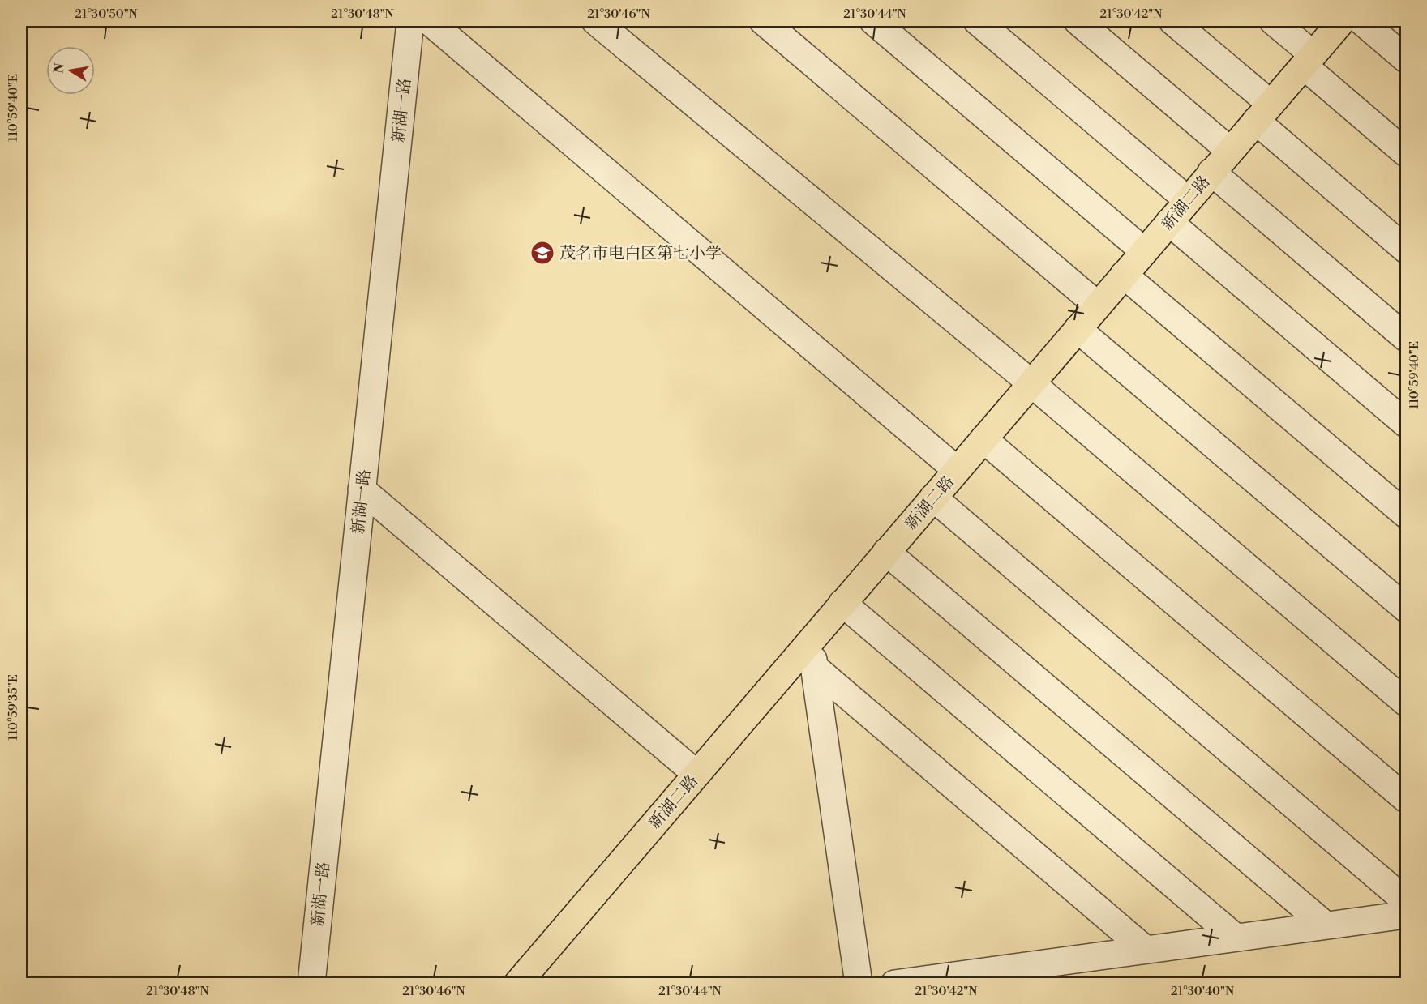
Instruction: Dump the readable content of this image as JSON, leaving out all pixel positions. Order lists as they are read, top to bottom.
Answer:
{
  "streets": {
    "main road": ["新湖二路"],
    "street": ["新湖一路"]
  },
  "places": {
    "school or university": ["茂名市电白区第七小学"]
  },
  "north": "left",
  "coordinates": [
    "21°30'50\"N",
    "21°30'48\"N",
    "21°30'46\"N",
    "21°30'44\"N",
    "21°30'42\"N",
    "110°59'40\"E",
    "110°59'35\"E",
    "21°30'40\"N"
  ]
}
